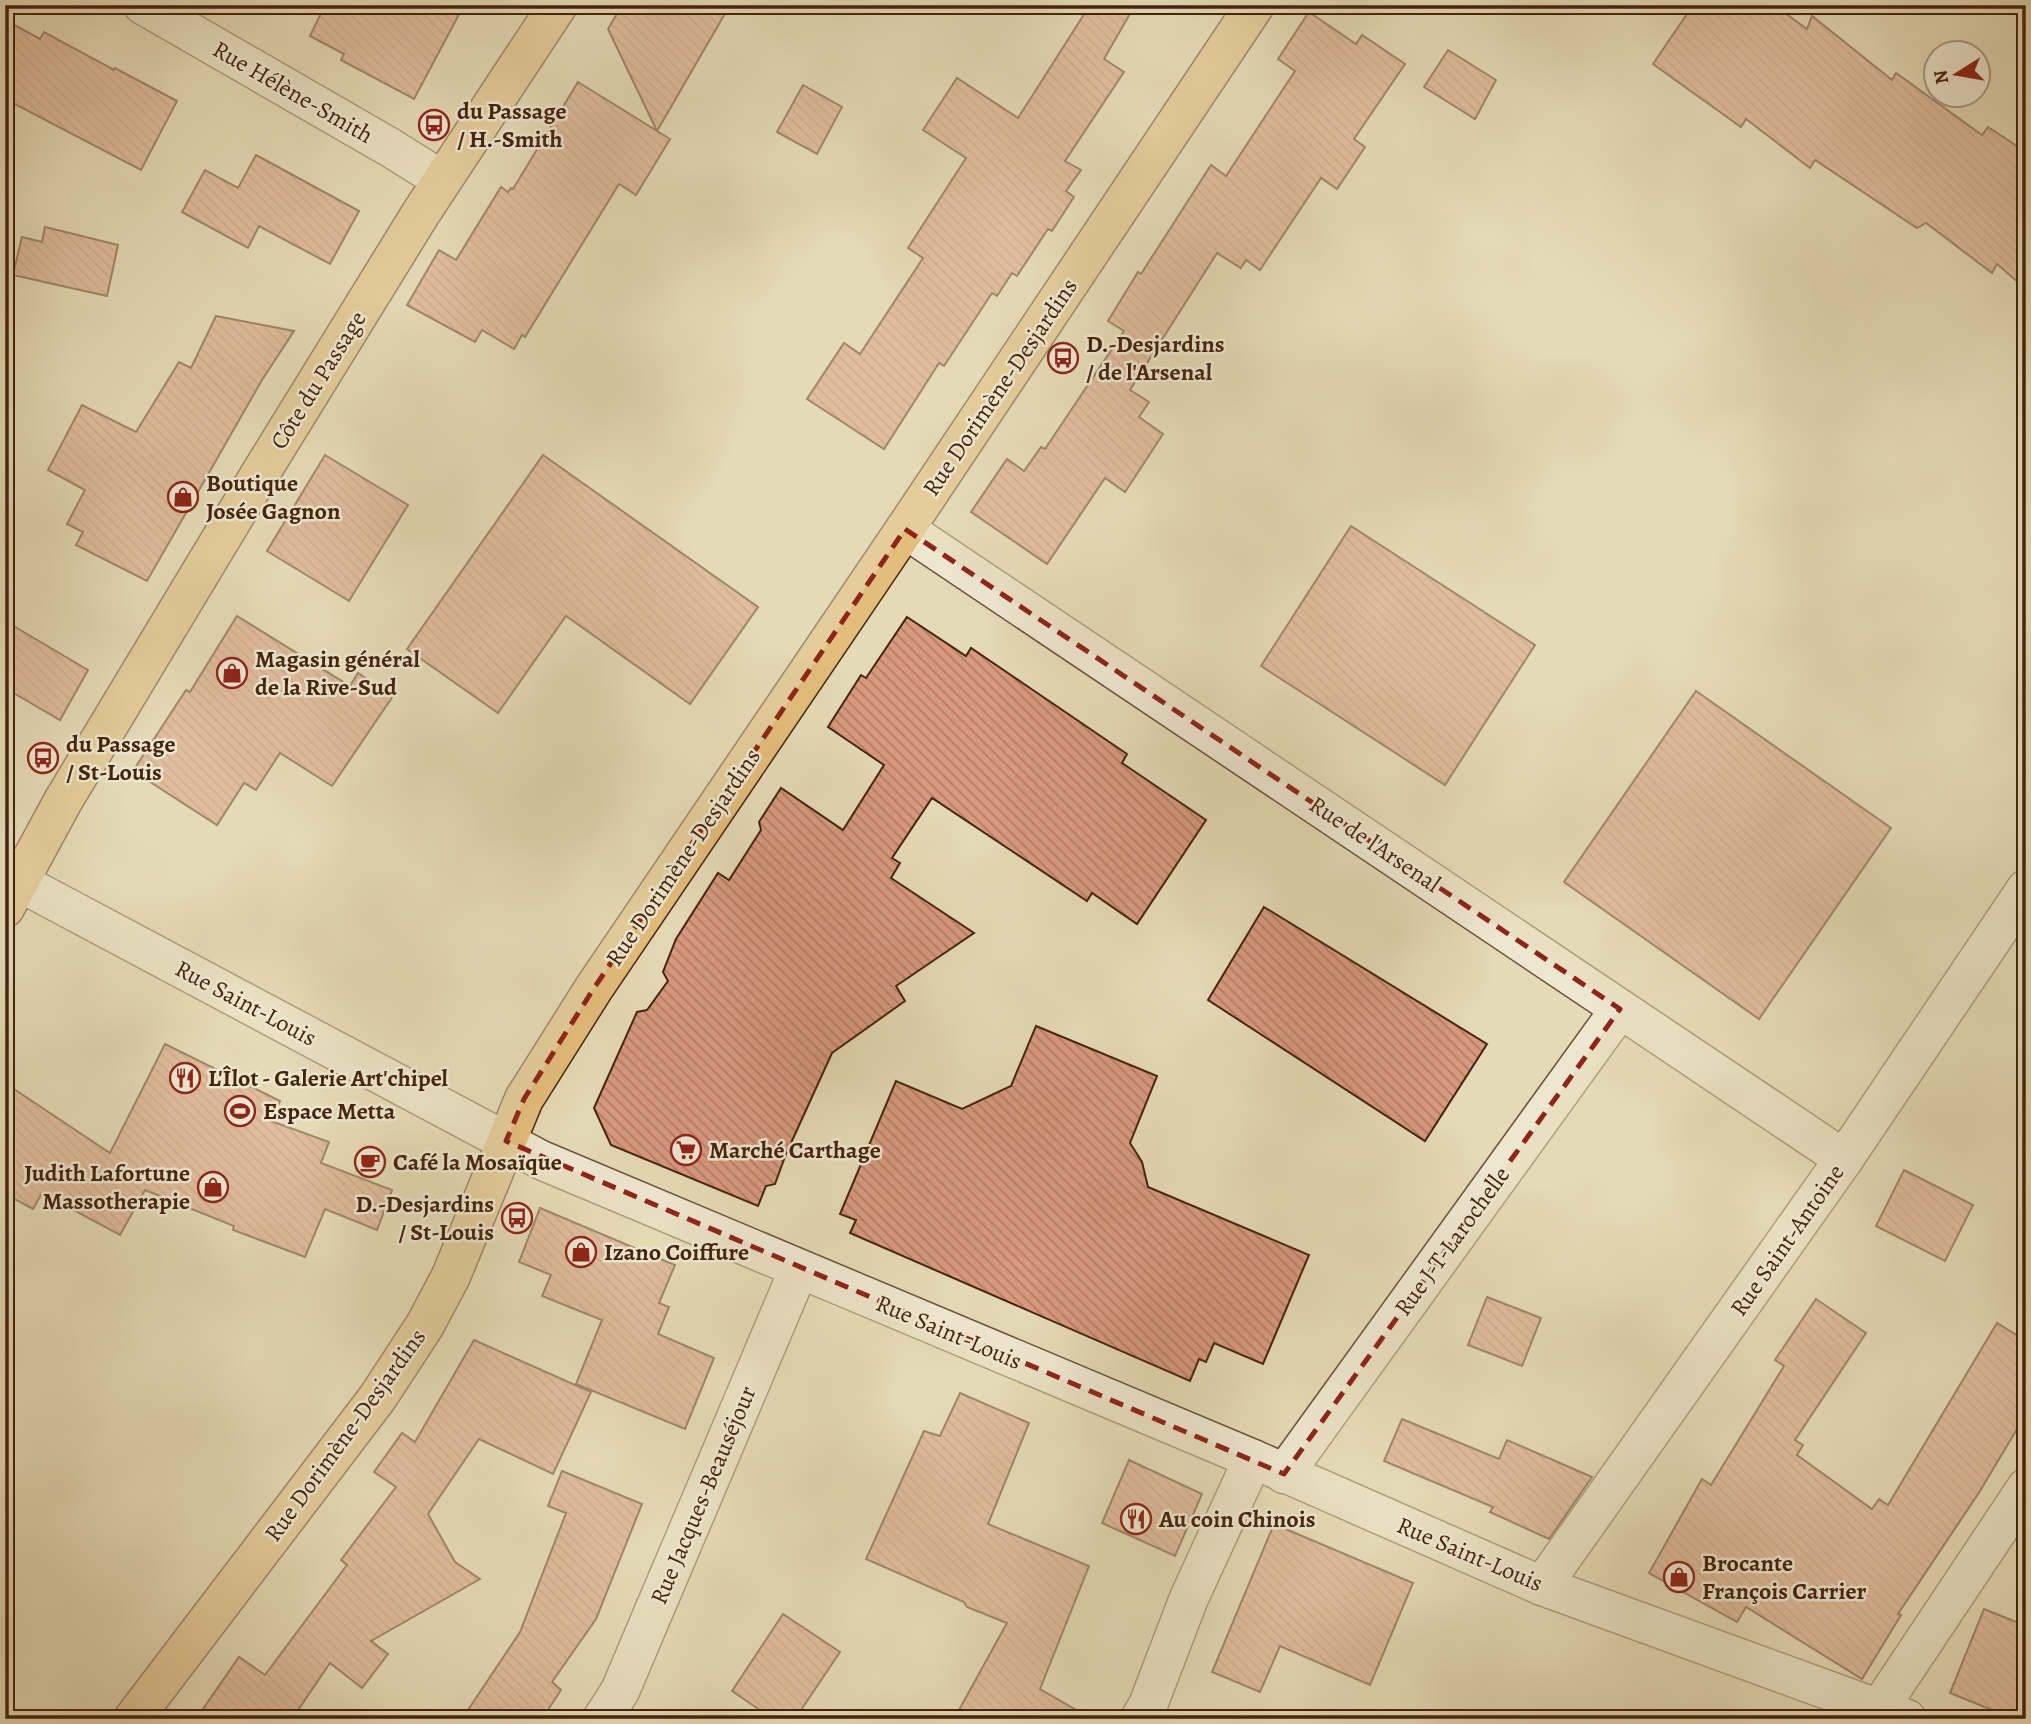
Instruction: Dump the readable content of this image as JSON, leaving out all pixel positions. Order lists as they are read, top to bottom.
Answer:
{
  "streets": {
    "main road": ["Côte du Passage", "Rue Dorimène-Desjardins"],
    "street": [
      "Rue Hélène-Smith",
      "Rue de l'Arsenal",
      "Rue Saint-Louis",
      "Rue Saint-Antoine",
      "Rue J-T-Larochelle",
      "Rue Jacques-Beauséjour"
    ]
  },
  "crossings": [
    ["Rue Hélène-Smith", "Côte du Passage"],
    ["Côte du Passage", "Rue Saint-Louis"],
    ["Rue Dorimène-Desjardins", "Rue de l'Arsenal"],
    ["Rue Dorimène-Desjardins", "Rue Saint-Louis"],
    ["Rue de l'Arsenal", "Rue Saint-Antoine"],
    ["Rue de l'Arsenal", "Rue J-T-Larochelle"],
    ["Rue Saint-Louis", "Rue Saint-Antoine"],
    ["Rue Saint-Louis", "Rue J-T-Larochelle"],
    ["Rue Saint-Louis", "Rue Jacques-Beauséjour"]
  ],
  "places": {
    "bus stop": [
      "du Passage / H.-Smith",
      "D.-Desjardins / de l'Arsenal",
      "du Passage / St-Louis",
      "D.-Desjardins / St-Louis"
    ],
    "shop": [
      "Boutique Josée Gagnon",
      "Magasin général de la Rive-Sud",
      "Judith Lafortune Massotherapie",
      "Izano Coiffure",
      "Brocante François Carrier"
    ],
    "restaurant": ["L'Îlot - Galerie Art'chipel", "Au coin Chinois"],
    "sports": ["Espace Metta"],
    "supermarket": ["Marché Carthage"],
    "cafe": ["Café la Mosaïque"]
  },
  "north": "left"
}
